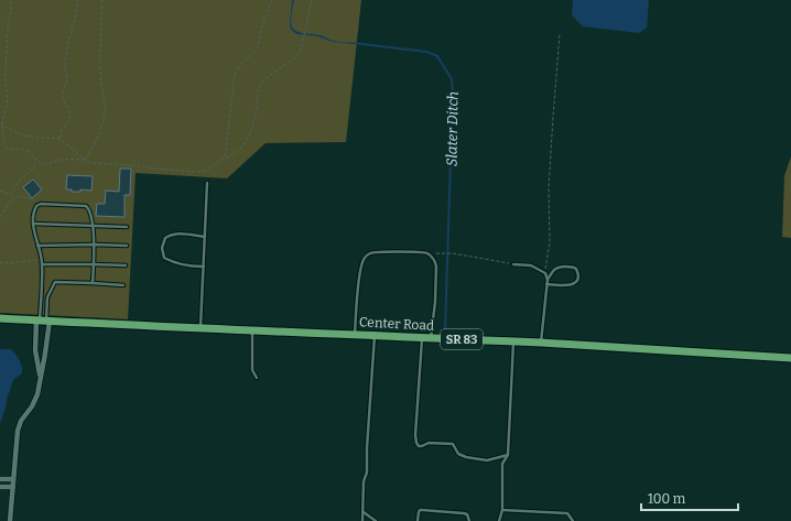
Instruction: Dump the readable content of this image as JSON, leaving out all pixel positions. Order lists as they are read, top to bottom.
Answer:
{
  "streets": {
    "main road": ["Center Road", "SR 83"]
  },
  "water": ["Slater Ditch"],
  "scale_bar": "100 m"
}
